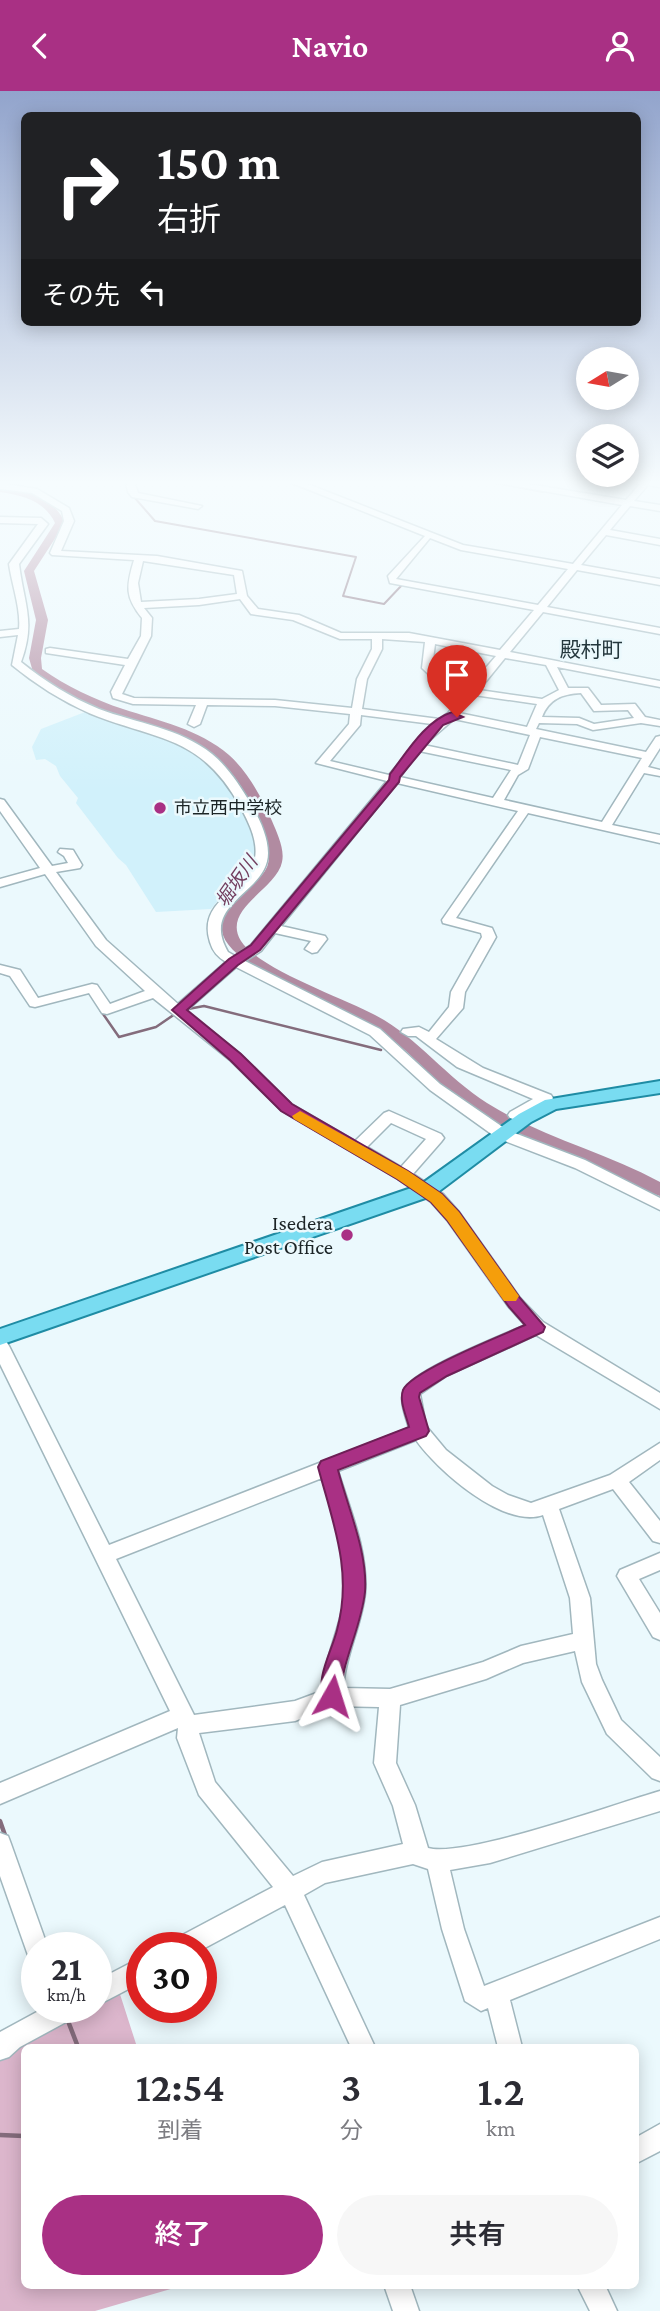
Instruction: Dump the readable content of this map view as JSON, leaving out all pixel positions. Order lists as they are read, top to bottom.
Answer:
{
  "districts": ["殿村町"],
  "water": ["堀坂川"],
  "places": ["市立西中学校", "Isedera Post Office"],
  "north": "left",
  "page": {
    "header": "Navio",
    "turn": ["150 m", "右折"],
    "then": "その先",
    "speed": "21 km/h",
    "limit": "30",
    "eta": [
      "12:54",
      "到着",
      "3",
      "分",
      "1.2",
      "km"
    ],
    "buttons": ["終了", "共有"]
  }
}
